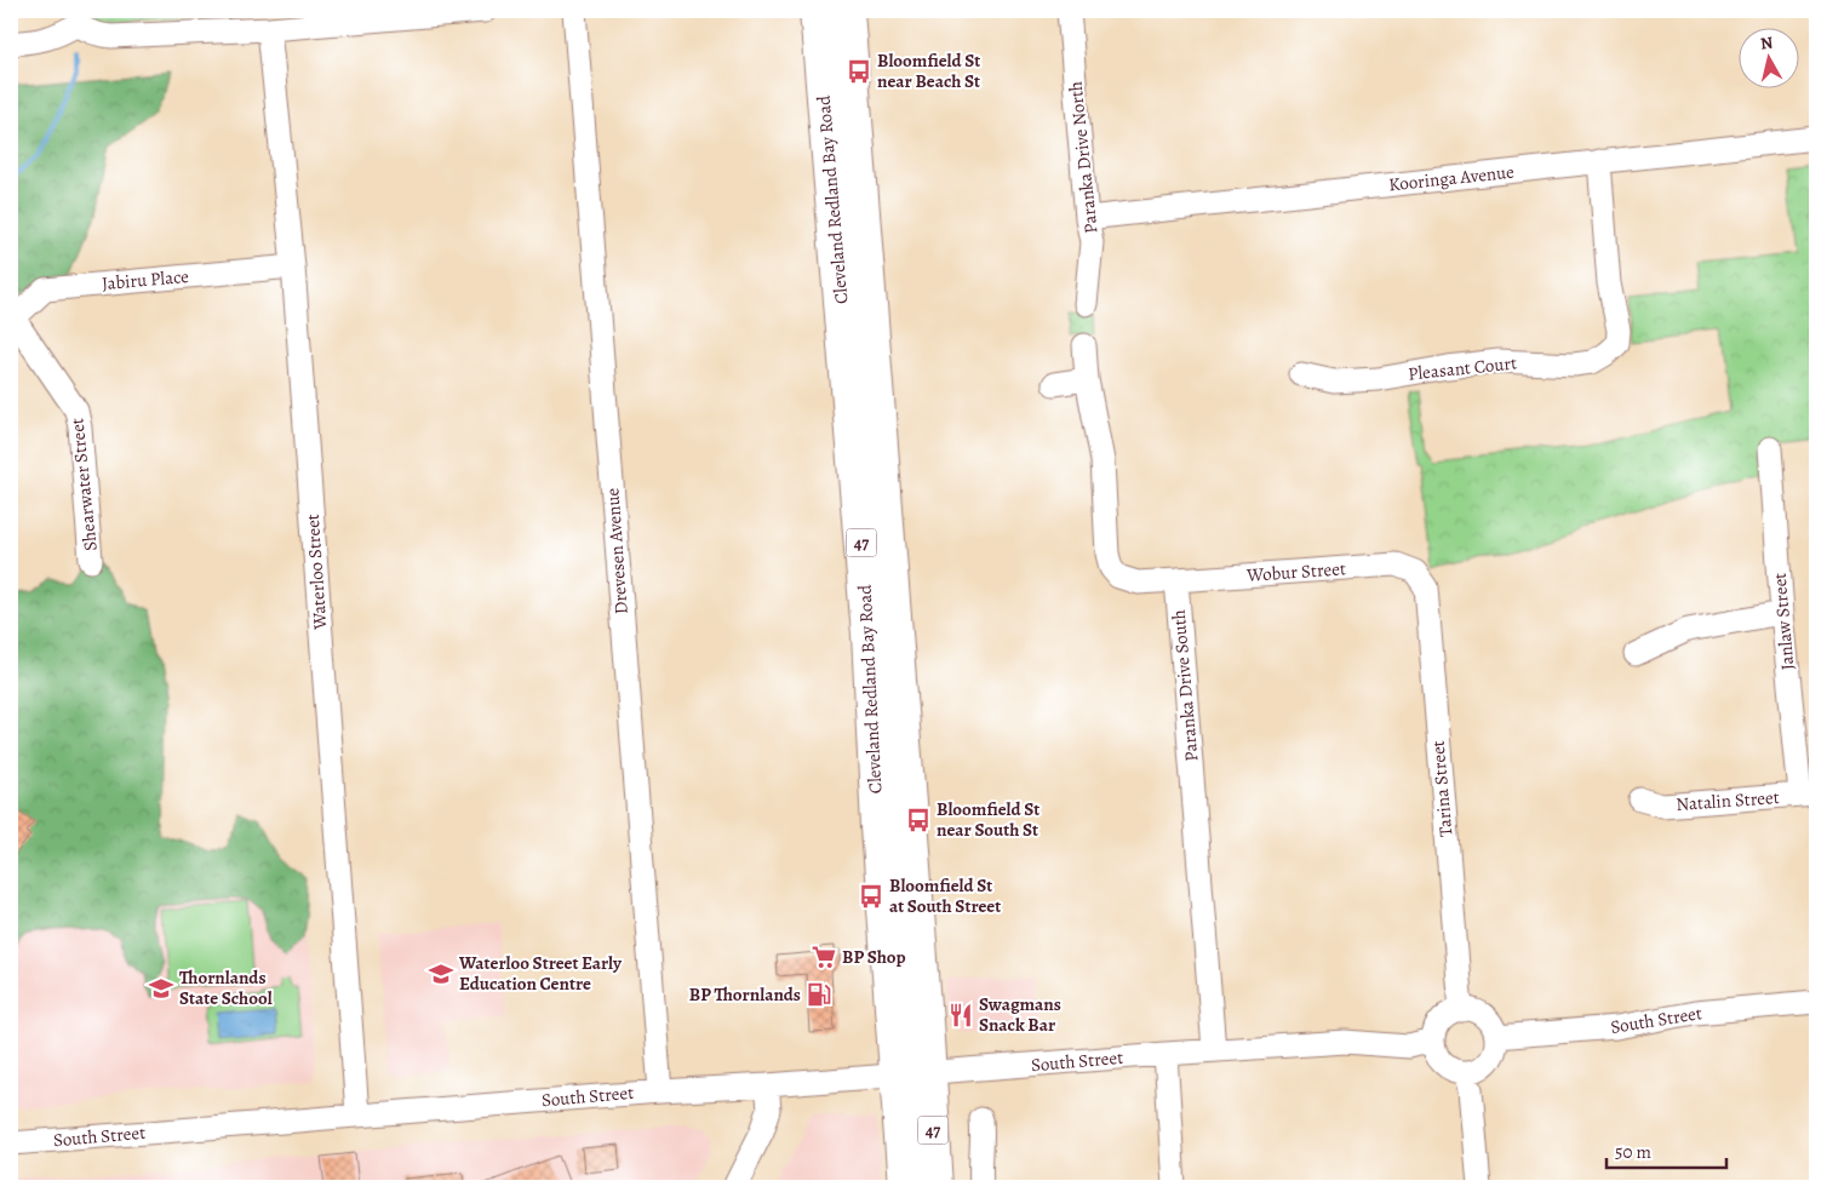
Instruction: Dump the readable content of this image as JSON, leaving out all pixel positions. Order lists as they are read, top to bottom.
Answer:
{
  "streets": {
    "highway": ["Cleveland Redland Bay Road", "47"],
    "street": [
      "Paranka Drive North",
      "Kooringa Avenue",
      "Jabiru Place",
      "Pleasant Court",
      "Shearwater Street",
      "Drevesen Avenue",
      "Waterloo Street",
      "Wobur Street",
      "Janlaw Street",
      "Paranka Drive South",
      "Tarina Street",
      "Natalin Street",
      "South Street"
    ]
  },
  "crossings": [
    ["Paranka Drive North", "Kooringa Avenue"],
    ["Kooringa Avenue", "Pleasant Court"],
    ["Cleveland Redland Bay Road", "South Street"],
    ["Jabiru Place", "Shearwater Street"],
    ["Jabiru Place", "Waterloo Street"],
    ["Drevesen Avenue", "South Street"],
    ["Waterloo Street", "South Street"],
    ["Wobur Street", "Paranka Drive South"],
    ["Wobur Street", "Tarina Street"],
    ["Janlaw Street", "Natalin Street"],
    ["Paranka Drive South", "South Street"],
    ["Tarina Street", "South Street"]
  ],
  "places": {
    "bus stop": ["Bloomfield St near Beach St", "Bloomfield St near South St", "Bloomfield St at South Street"],
    "supermarket": ["BP Shop"],
    "school or university": ["Waterloo Street Early Education Centre", "Thornlands State School"],
    "fuel station": ["BP Thornlands"],
    "restaurant": ["Swagmans Snack Bar"]
  },
  "scale_bar": "50 m",
  "north": "top"
}
